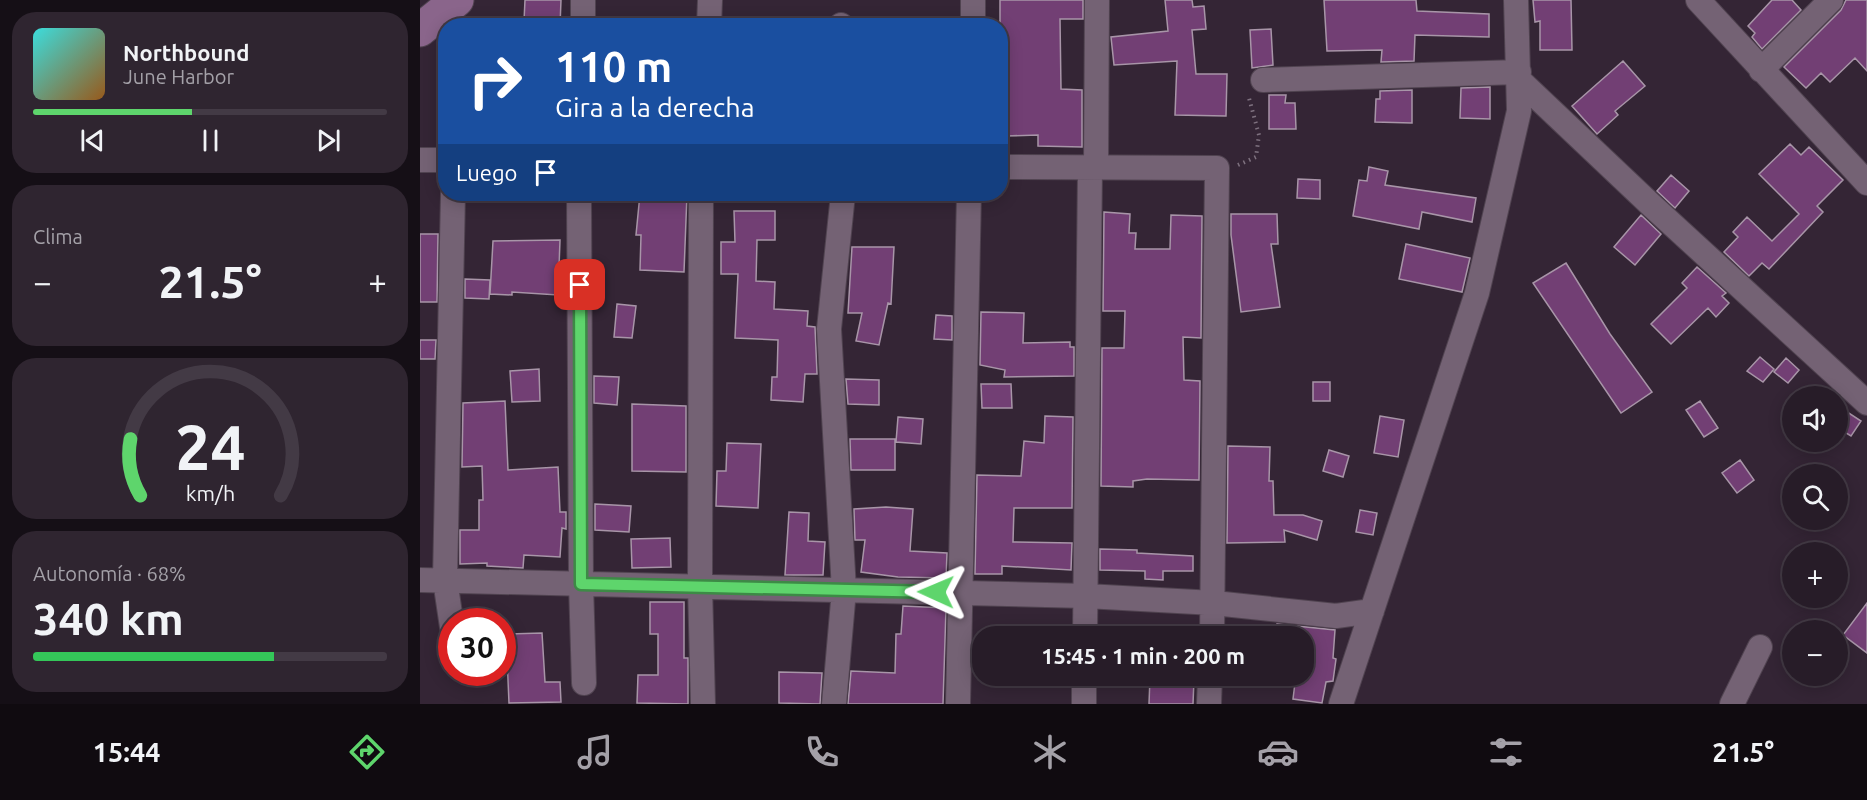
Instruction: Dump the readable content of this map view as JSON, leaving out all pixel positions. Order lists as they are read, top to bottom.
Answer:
{
  "page": {
    "turn": ["110 m", "Gira a la derecha"],
    "song": ["Northbound", "June Harbor"],
    "then": "Luego",
    "tile": [
      "Clima",
      ["Autonomía · 68%", "340 km"]
    ],
    "heat": ["−", "21.5°", "+"],
    "map_buttons": ["+", "−"],
    "limit": "30",
    "trip": "15:45 · 1 min · 200 m",
    "tabs": ["15:44", "21.5°"],
    "gauge": ["24", "km/h"]
  }
}
